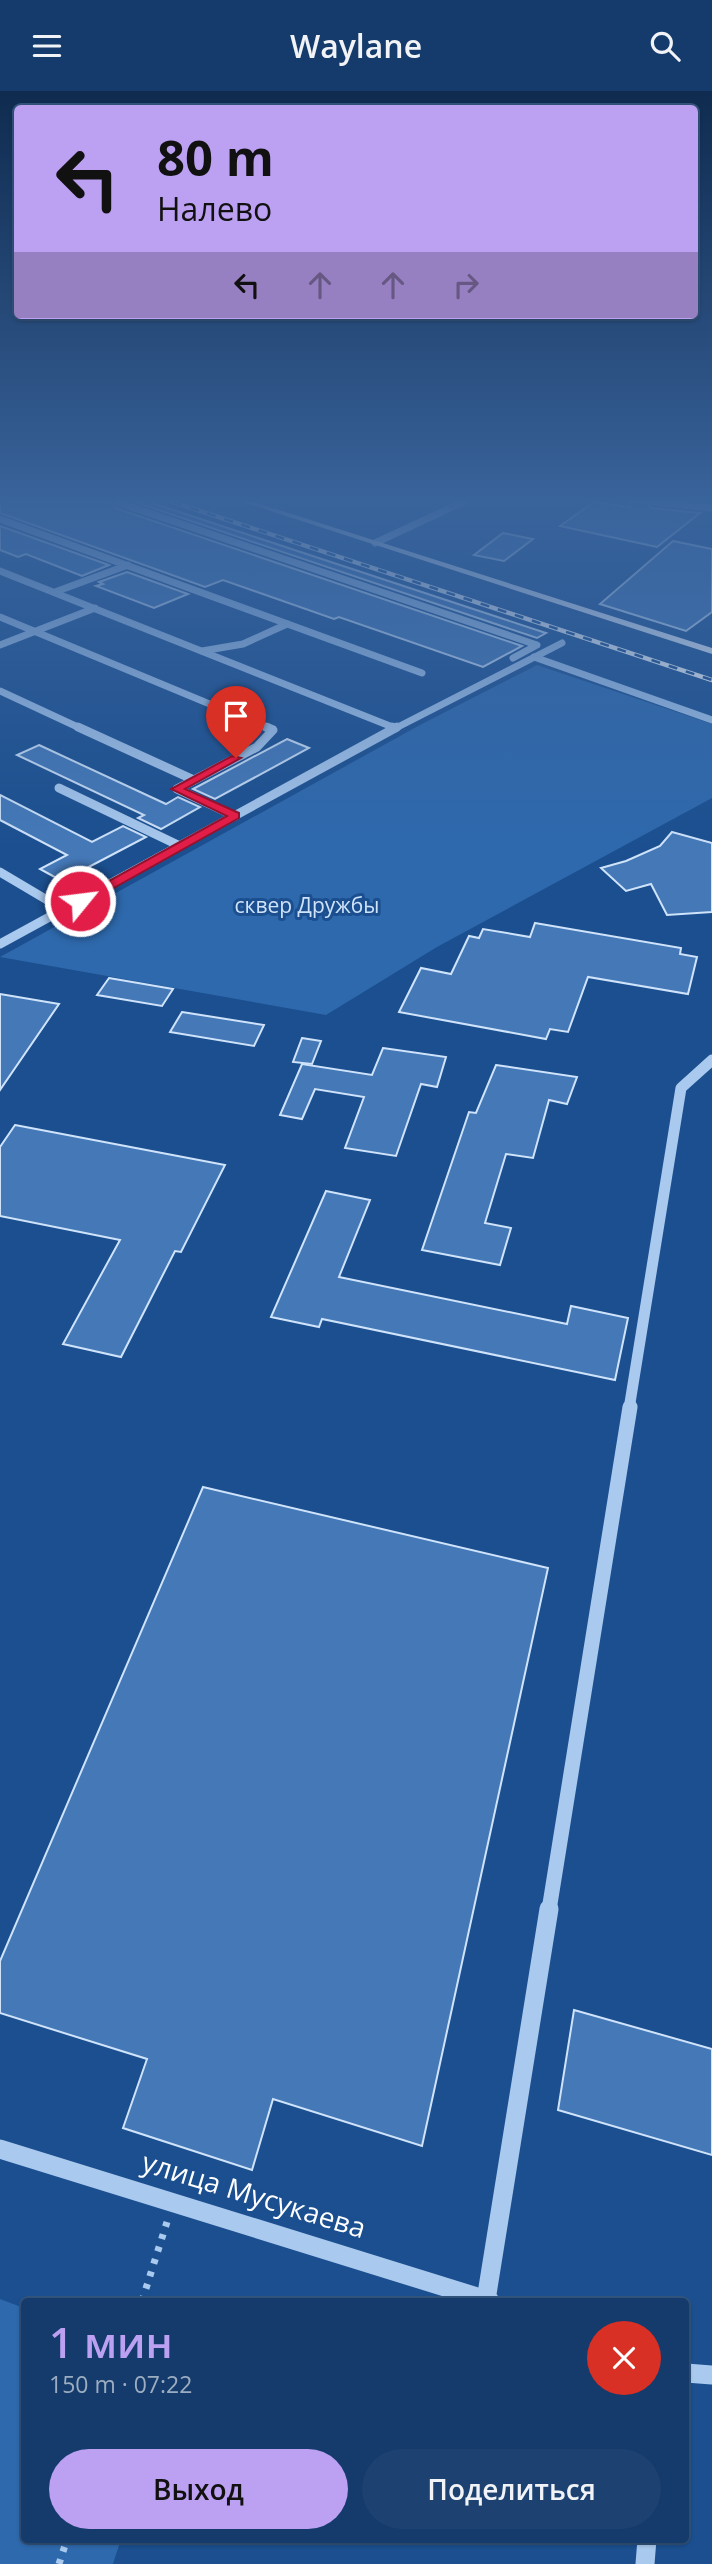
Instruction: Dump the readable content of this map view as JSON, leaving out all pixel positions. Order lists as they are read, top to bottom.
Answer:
{
  "streets": {
    "street": ["улица Мусукаева"]
  },
  "parks": ["сквер Дружбы"],
  "page": {
    "header": "Waylane",
    "turn": ["80 m", "Налево"],
    "heading": ["1 мин", "150 m · 07:22"],
    "buttons": ["Выход", "Поделиться"]
  }
}
